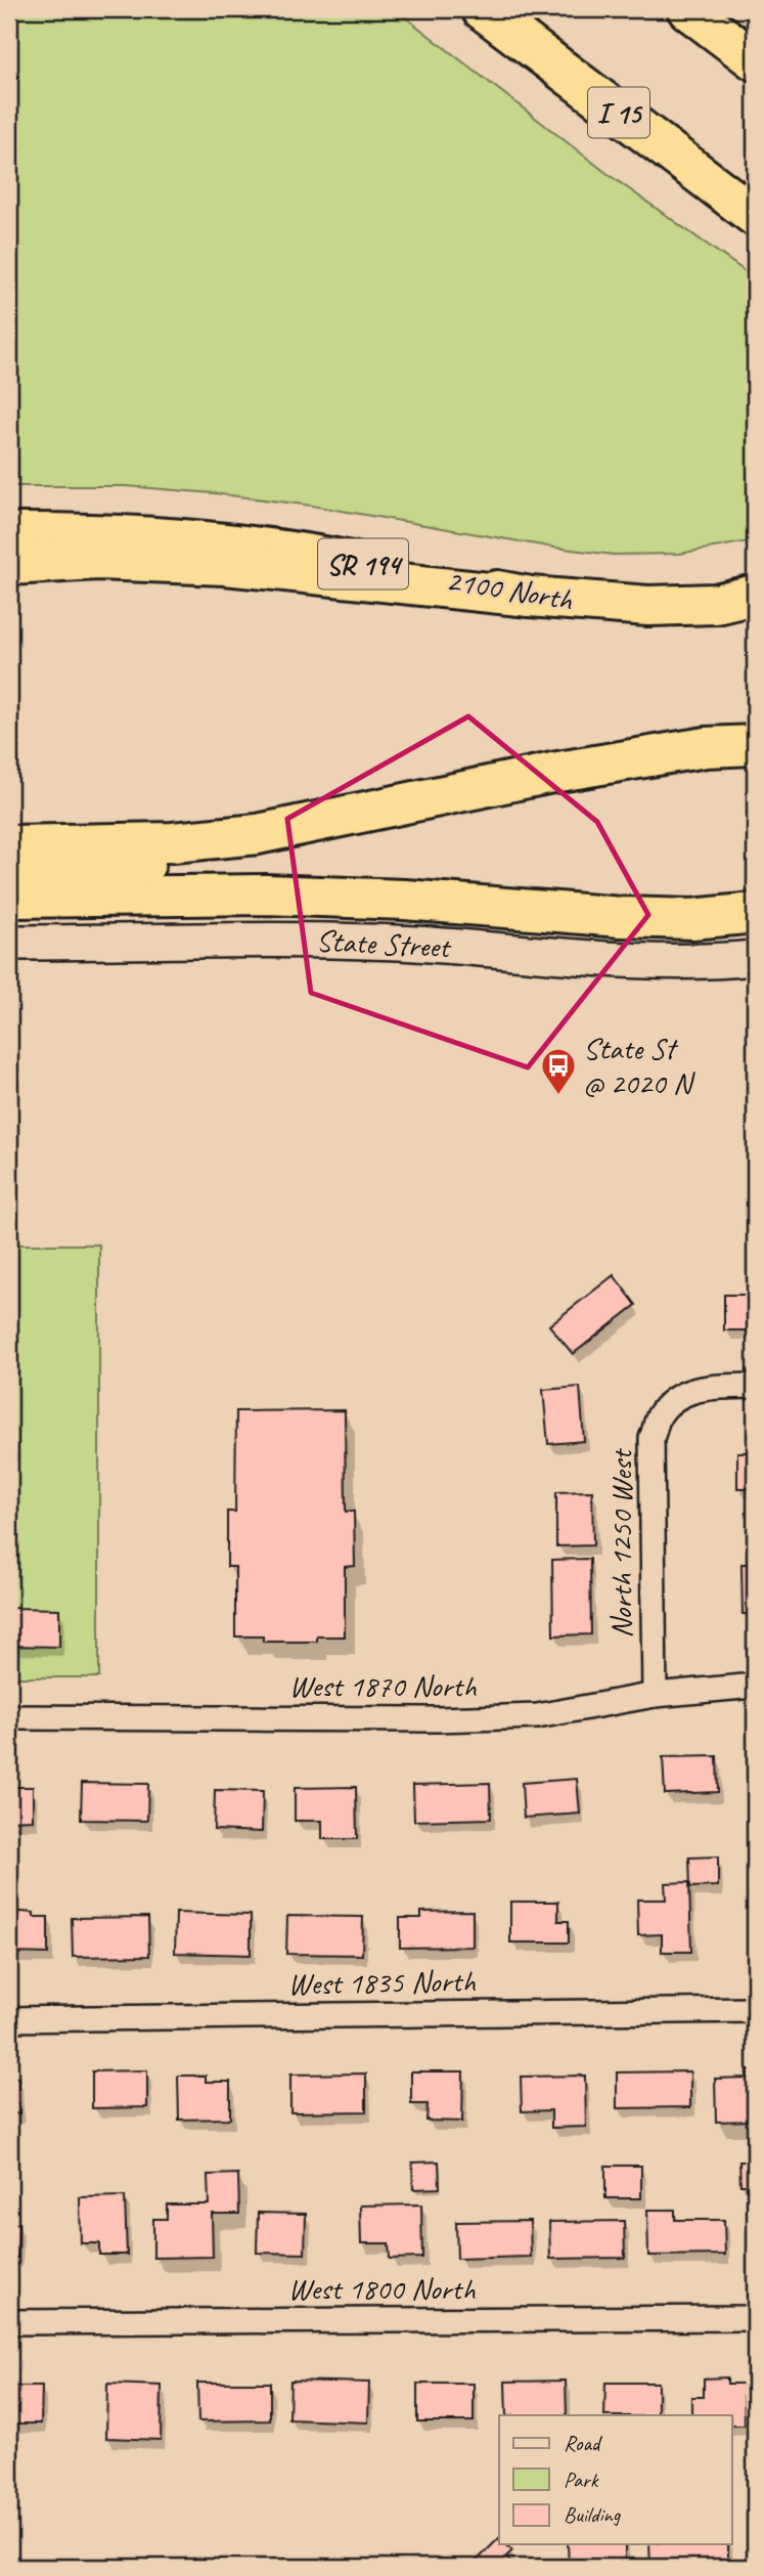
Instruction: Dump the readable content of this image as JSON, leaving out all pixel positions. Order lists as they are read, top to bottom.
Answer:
{
  "streets": {
    "highway": ["I 15", "SR 194", "2100 North"],
    "main road": ["State Street"],
    "street": [
      "North 1250 West",
      "West 1870 North",
      "West 1835 North",
      "West 1800 North"
    ]
  },
  "crossings": [
    ["North 1250 West", "West 1870 North"]
  ],
  "places": {
    "bus stop": ["State St @ 2020 N"]
  },
  "legend": ["Road", "Park", "Building"]
}
